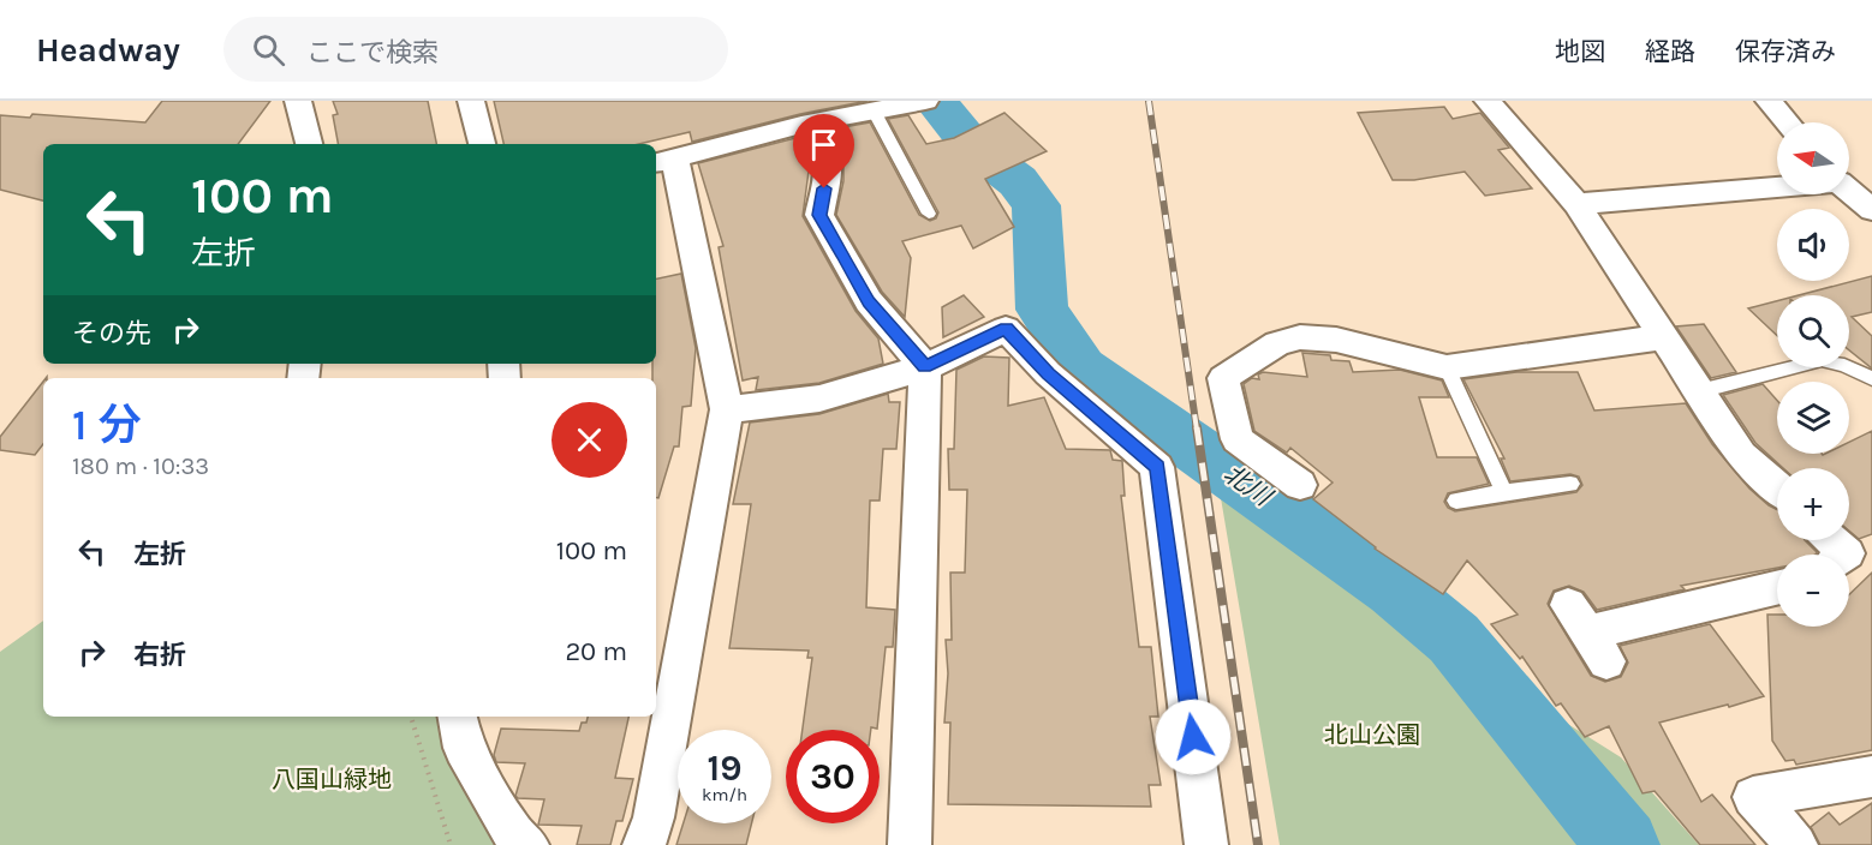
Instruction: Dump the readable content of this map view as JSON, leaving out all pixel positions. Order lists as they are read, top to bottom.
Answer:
{
  "water": ["北川"],
  "parks": ["北山公園", "八国山緑地"],
  "north": "left",
  "page": {
    "header": "Headway",
    "search": "ここで検索",
    "nav": ["地図", "経路", "保存済み"],
    "map_buttons": ["+", "−"],
    "turn": ["100 m", "左折"],
    "then": "その先",
    "heading": ["1 分", "180 m · 10:33"],
    "list": [
      {
        "name": "左折",
        "value": "100 m"
      },
      {
        "name": "右折",
        "value": "20 m"
      }
    ],
    "speed": "19 km/h",
    "limit": "30"
  }
}
